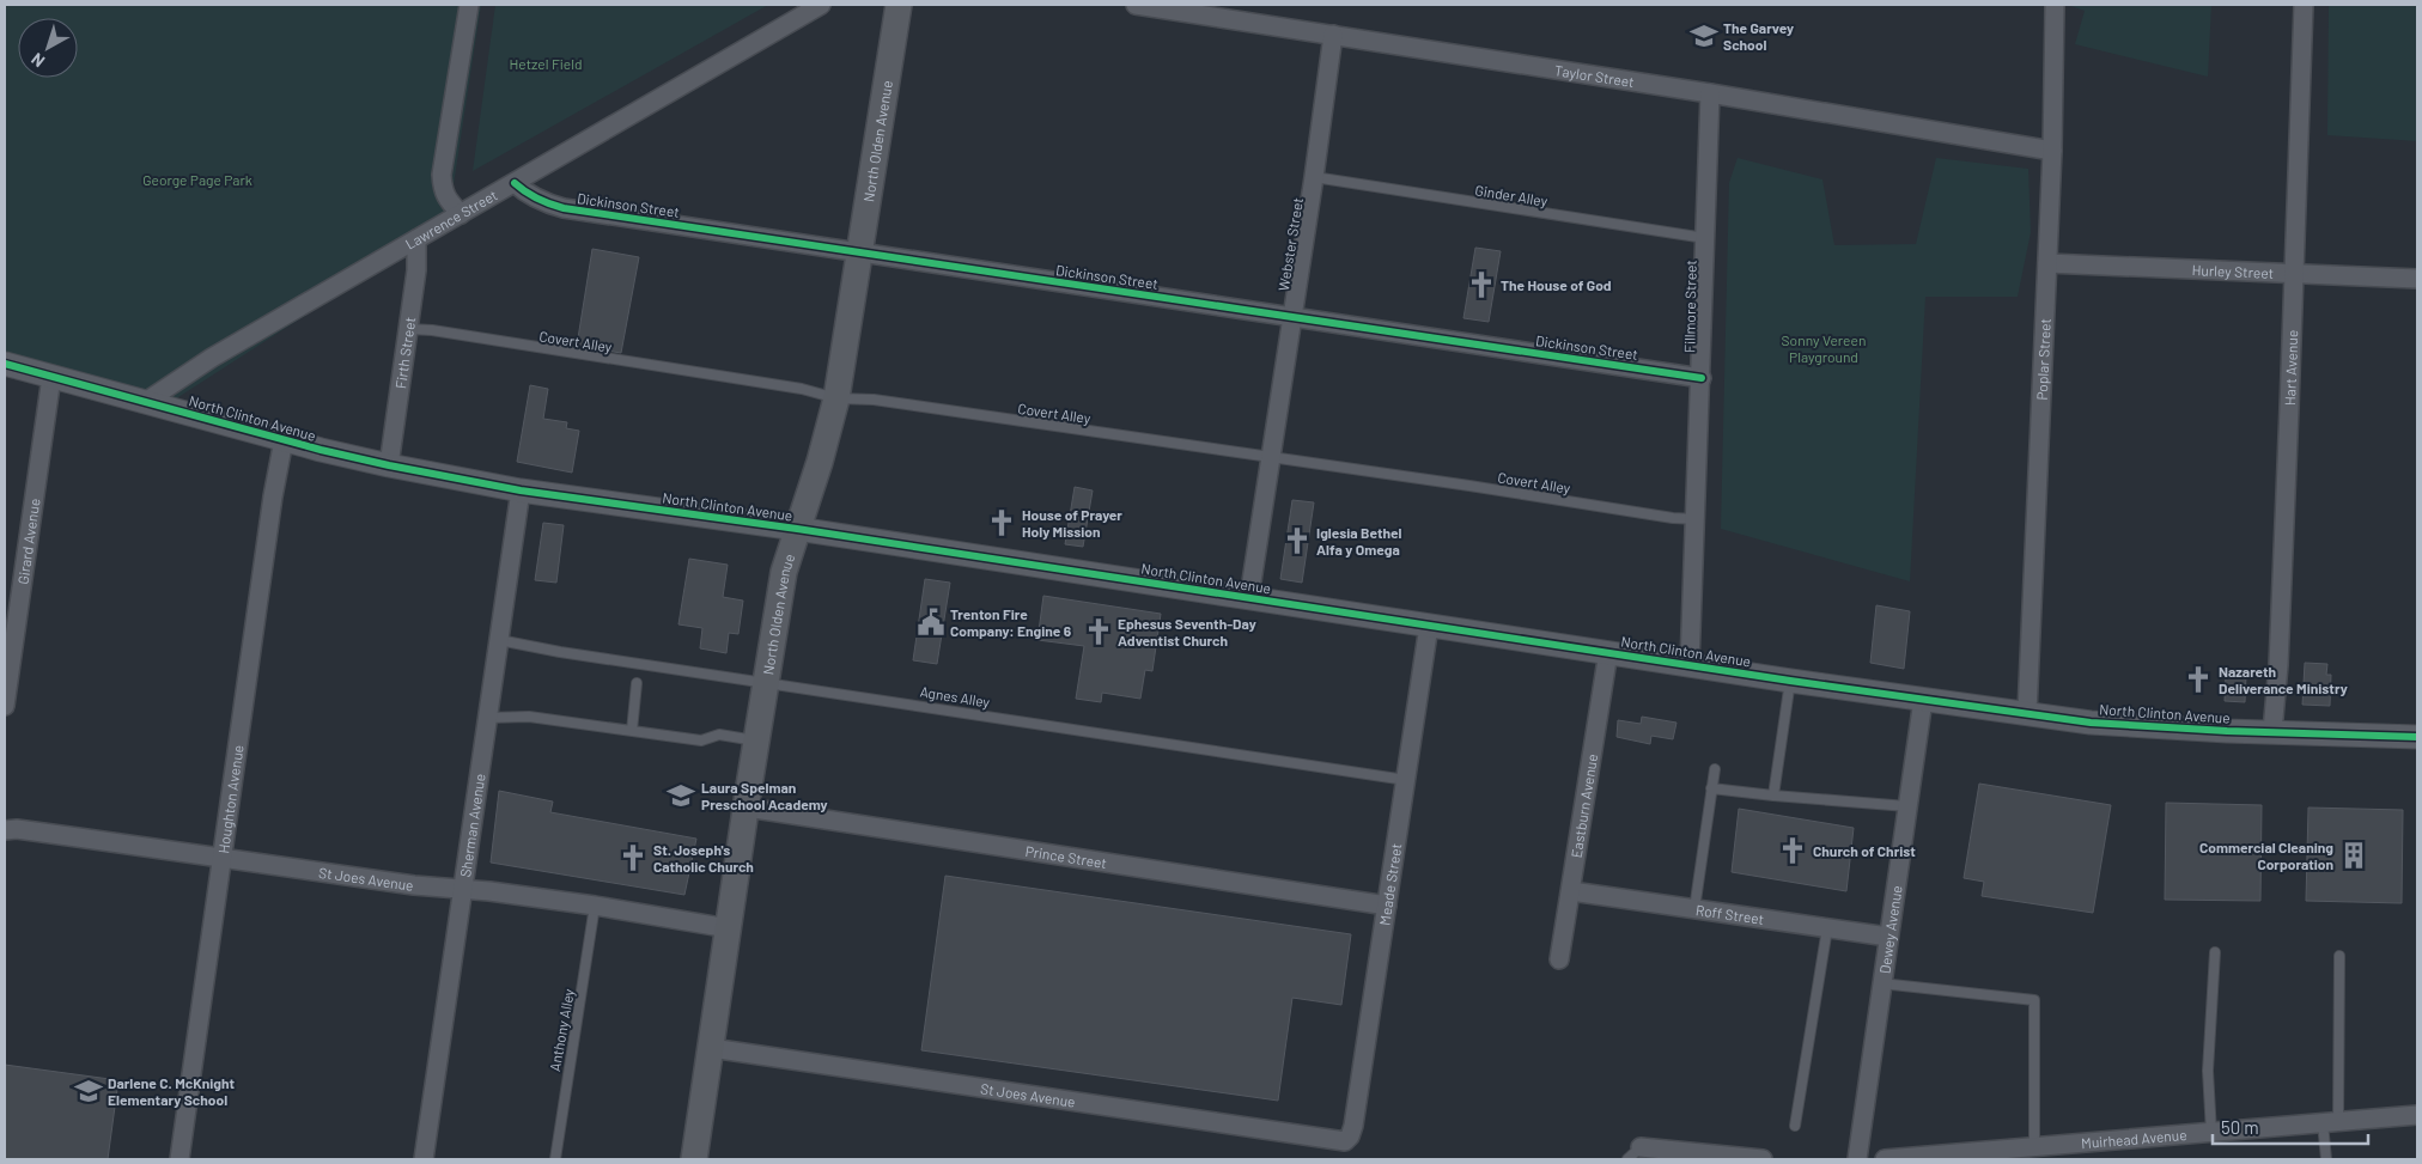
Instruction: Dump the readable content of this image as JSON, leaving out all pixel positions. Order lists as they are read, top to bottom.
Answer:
{
  "streets": {
    "main road": ["North Olden Avenue"],
    "street": [
      "Taylor Street",
      "Dickinson Street",
      "Lawrence Street",
      "Webster Street",
      "Hurley Street",
      "Fillmore Street",
      "Firth Street",
      "Poplar Street",
      "Hart Avenue",
      "North Clinton Avenue",
      "Girard Avenue",
      "Houghton Avenue",
      "Eastburn Avenue",
      "Sherman Avenue",
      "Prince Street",
      "St Joes Avenue",
      "Meade Street",
      "Roff Street",
      "Dewey Avenue",
      "Muirhead Avenue"
    ],
    "lane": [
      "Ginder Alley",
      "Covert Alley",
      "Agnes Alley",
      "Anthony Alley"
    ]
  },
  "crossings": [
    ["Taylor Street", "Webster Street"],
    ["Taylor Street", "Fillmore Street"],
    ["Taylor Street", "Poplar Street"],
    ["North Olden Avenue", "Dickinson Street"],
    ["North Olden Avenue", "Covert Alley"],
    ["North Olden Avenue", "North Clinton Avenue"],
    ["North Olden Avenue", "Agnes Alley"],
    ["North Olden Avenue", "Prince Street"],
    ["North Olden Avenue", "St Joes Avenue"],
    ["Ginder Alley", "Webster Street"],
    ["Ginder Alley", "Fillmore Street"],
    ["Dickinson Street", "Lawrence Street"],
    ["Dickinson Street", "Webster Street"],
    ["Dickinson Street", "Fillmore Street"],
    ["Lawrence Street", "Firth Street"],
    ["Lawrence Street", "North Clinton Avenue"],
    ["Webster Street", "Covert Alley"],
    ["Webster Street", "North Clinton Avenue"],
    ["Hurley Street", "Poplar Street"],
    ["Hurley Street", "Hart Avenue"],
    ["Fillmore Street", "Covert Alley"],
    ["Fillmore Street", "North Clinton Avenue"],
    ["Covert Alley", "Firth Street"],
    ["Firth Street", "North Clinton Avenue"],
    ["Poplar Street", "North Clinton Avenue"],
    ["Hart Avenue", "North Clinton Avenue"],
    ["North Clinton Avenue", "Girard Avenue"],
    ["North Clinton Avenue", "Houghton Avenue"],
    ["North Clinton Avenue", "Eastburn Avenue"],
    ["North Clinton Avenue", "Sherman Avenue"],
    ["North Clinton Avenue", "Meade Street"],
    ["North Clinton Avenue", "Dewey Avenue"],
    ["Agnes Alley", "Sherman Avenue"],
    ["Agnes Alley", "Meade Street"],
    ["Houghton Avenue", "St Joes Avenue"],
    ["Eastburn Avenue", "Roff Street"],
    ["Sherman Avenue", "St Joes Avenue"],
    ["Prince Street", "Meade Street"],
    ["St Joes Avenue", "Meade Street"],
    ["St Joes Avenue", "Anthony Alley"],
    ["Roff Street", "Dewey Avenue"]
  ],
  "parks": ["Hetzel Field", "George Page Park", "Sonny Vereen Playground"],
  "places": {
    "school or university": ["The Garvey School", "Laura Spelman Preschool Academy", "Darlene C. McKnight Elementary School"],
    "church": [
      "The House of God",
      "House of Prayer Holy Mission",
      "Iglesia Bethel Alfa y Omega",
      "Ephesus Seventh-Day Adventist Church",
      "Nazareth Deliverance Ministry",
      "Church of Christ",
      "St. Joseph's Catholic Church"
    ],
    "public building": ["Trenton Fire Company: Engine 6"],
    "building": ["Commercial Cleaning Corporation"]
  },
  "scale_bar": "50 m",
  "north": "bottom left"
}
